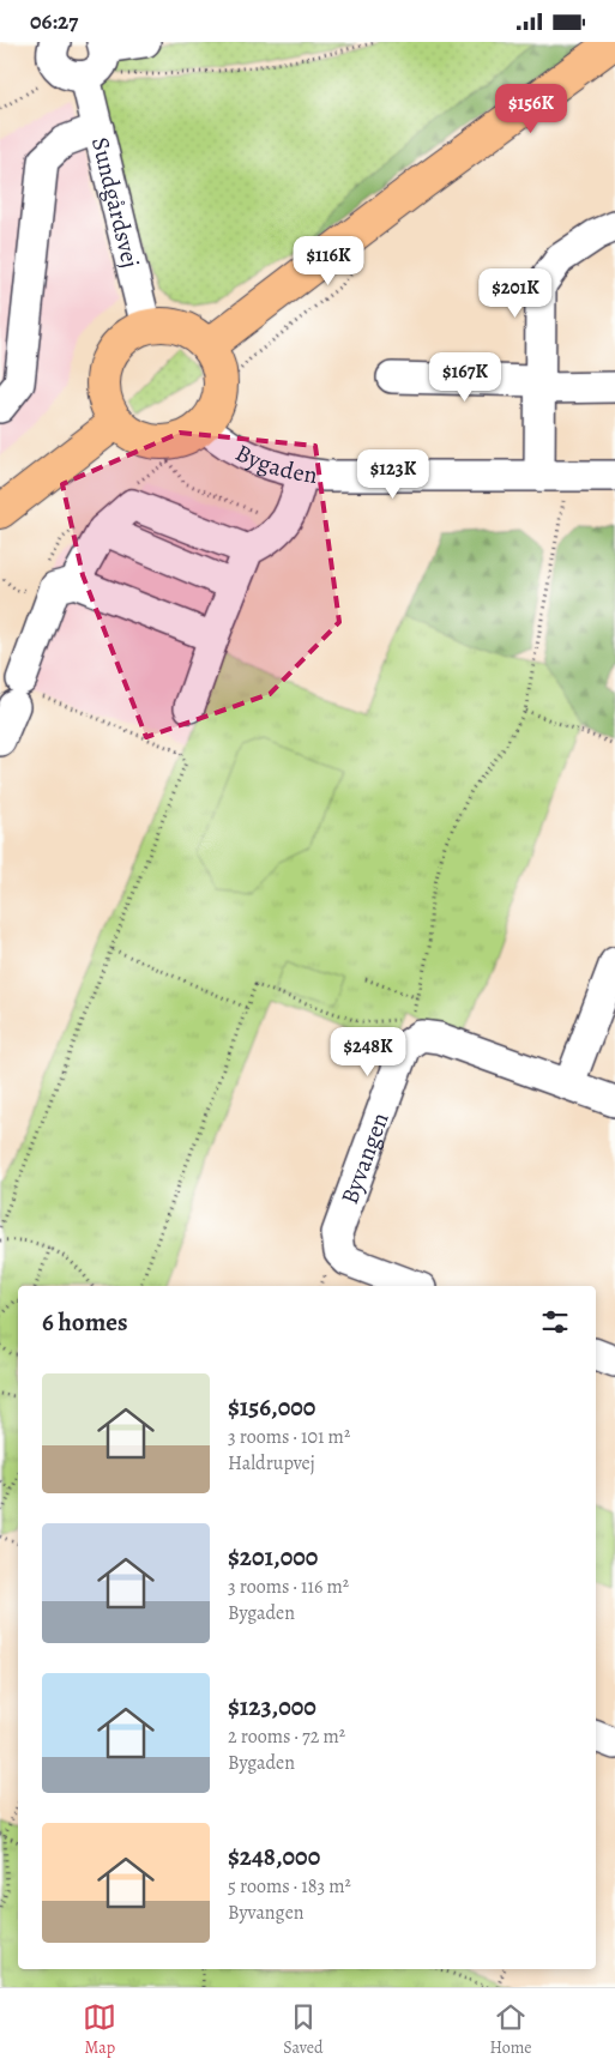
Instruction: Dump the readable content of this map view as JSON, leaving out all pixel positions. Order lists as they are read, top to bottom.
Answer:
{
  "streets": {
    "street": ["Sundgårdsvej", "Bygaden", "Byvangen"]
  },
  "crossings": [
    ["Sundgårdsvej", "Bygaden"]
  ],
  "page": {
    "status": "06:27",
    "price": [
      "$156K",
      "$116K",
      "$201K",
      "$167K",
      "$123K",
      "$248K"
    ],
    "heading": "6 homes",
    "list": [
      {
        "name": "$156,000",
        "note": "3 rooms · 101 m² · Haldrupvej"
      },
      {
        "name": "$201,000",
        "note": "3 rooms · 116 m² · Bygaden"
      },
      {
        "name": "$123,000",
        "note": "2 rooms · 72 m² · Bygaden"
      },
      {
        "name": "$248,000",
        "note": "5 rooms · 183 m² · Byvangen"
      }
    ],
    "tabs": ["Map", "Saved", "Home"]
  }
}
